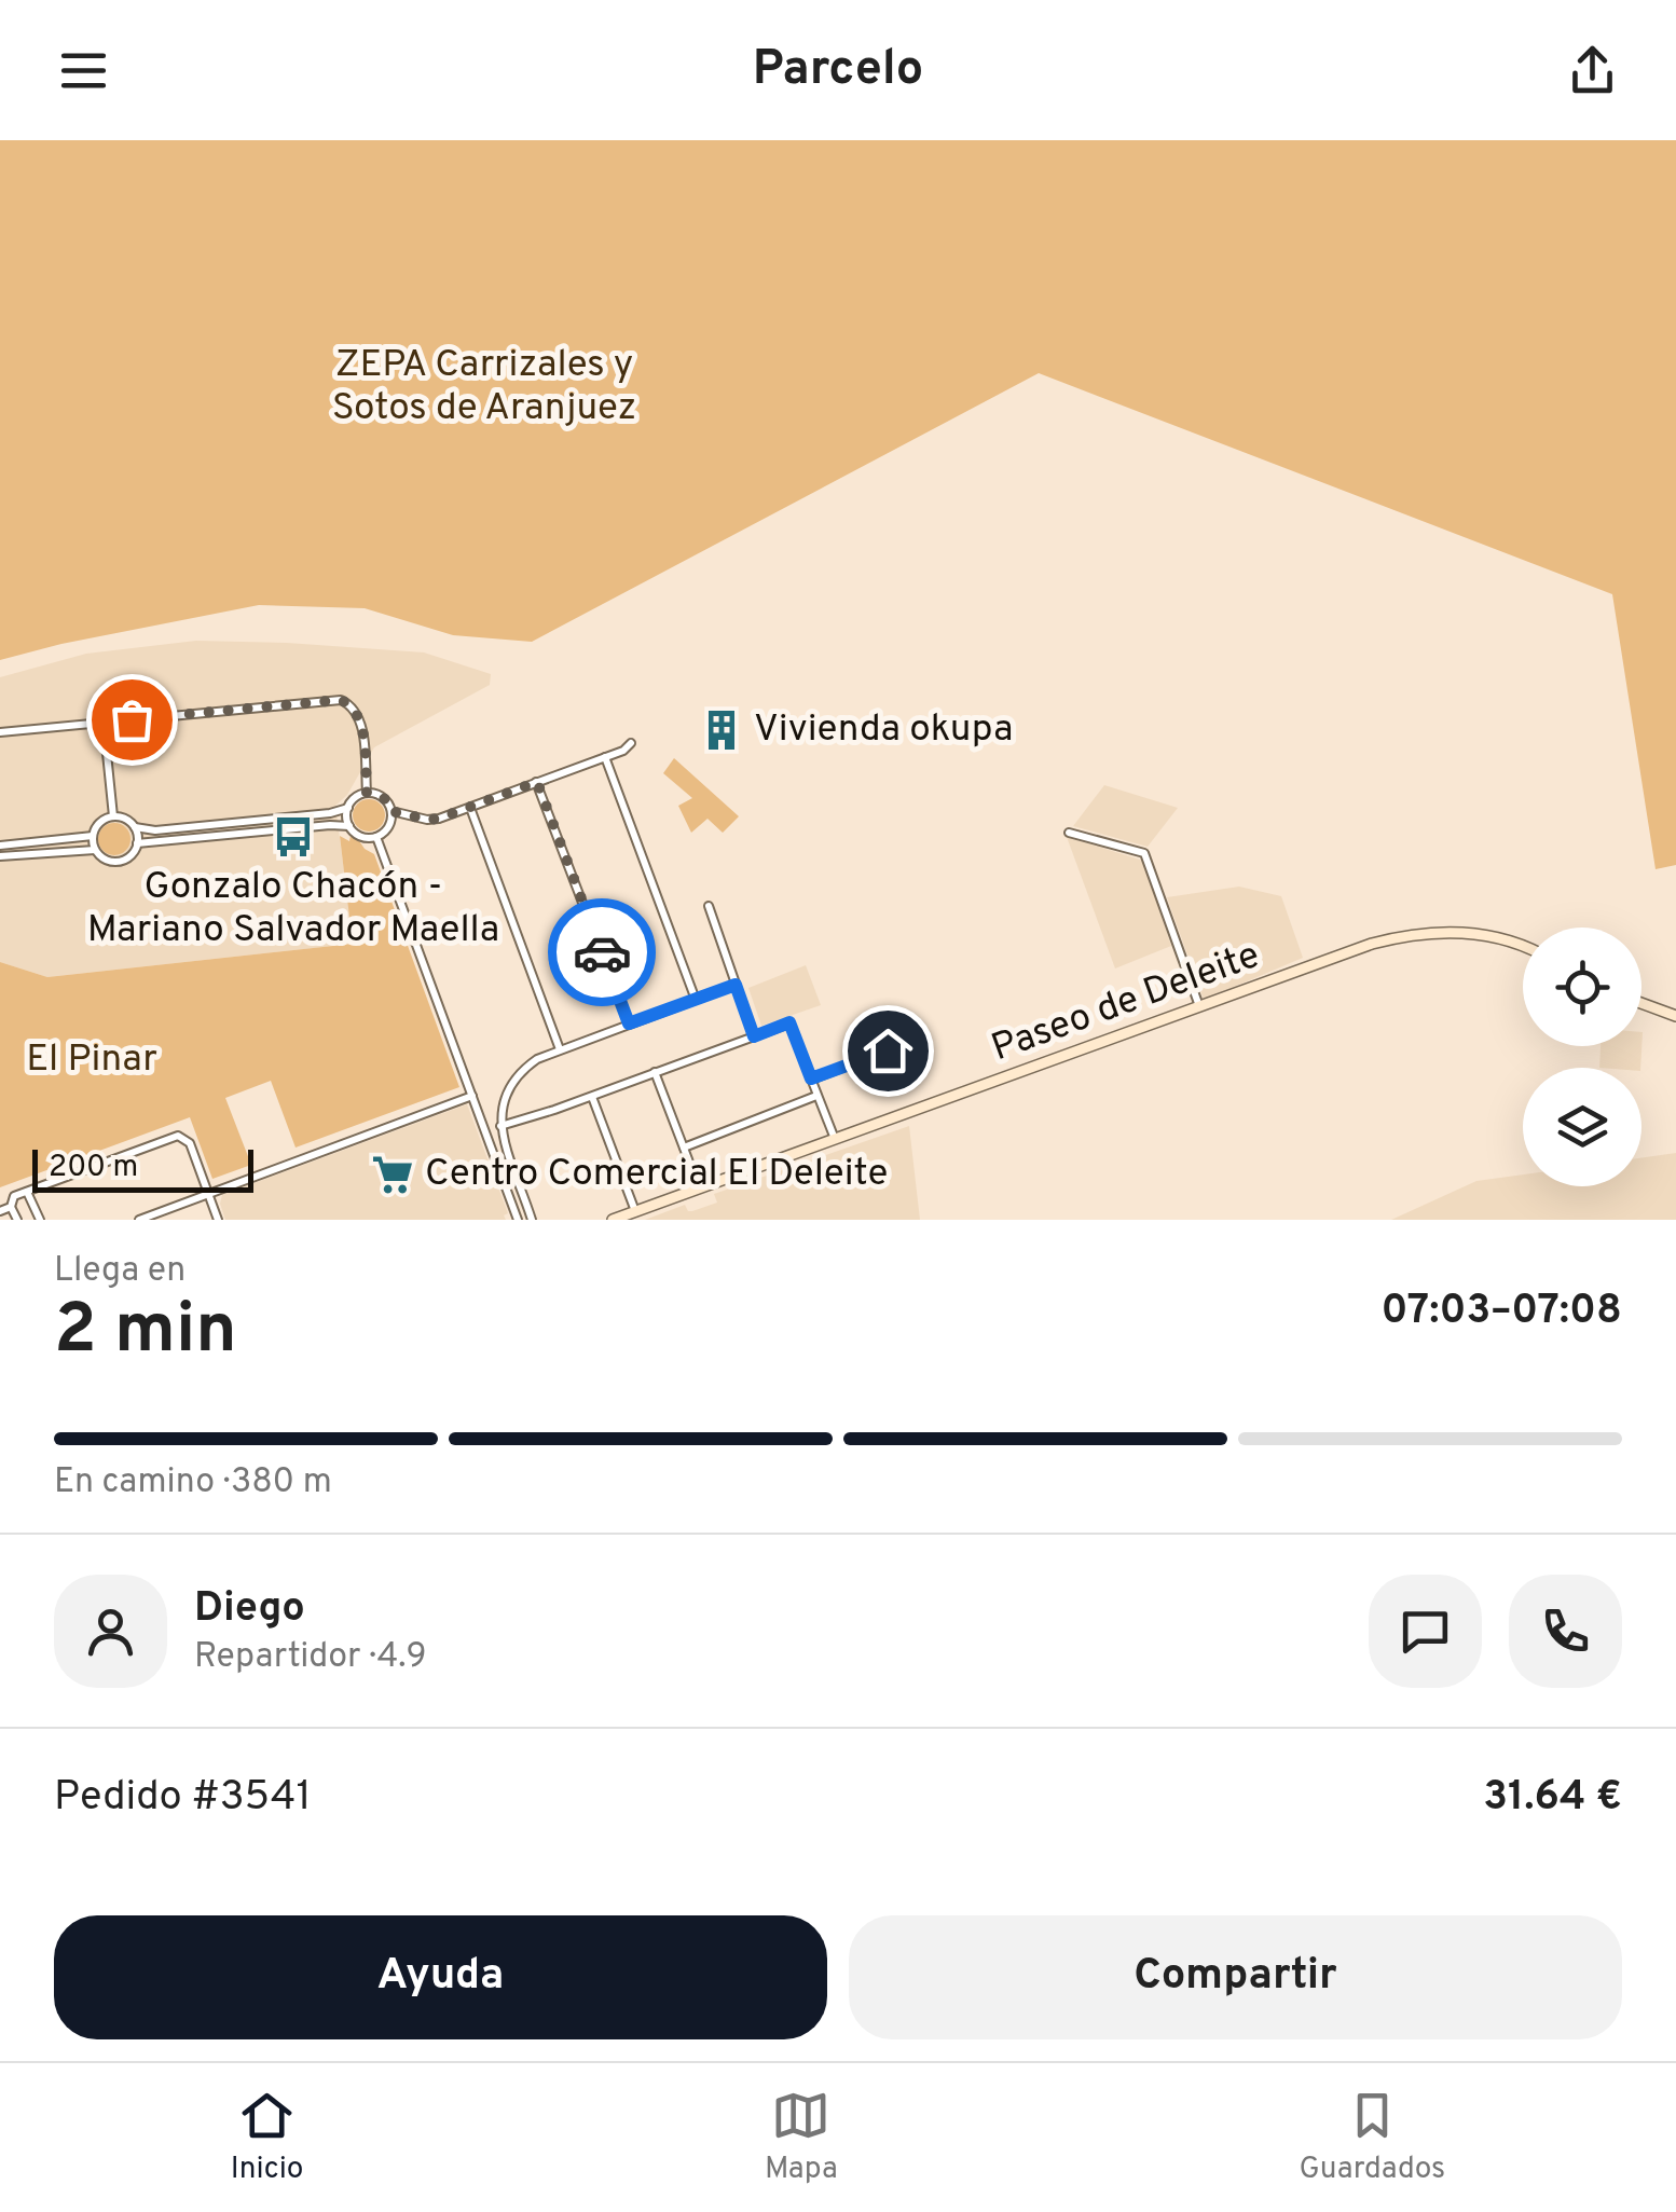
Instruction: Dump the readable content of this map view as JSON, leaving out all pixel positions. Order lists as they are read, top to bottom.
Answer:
{
  "streets": {
    "main road": ["Paseo de Deleite"]
  },
  "parks": ["ZEPA Carrizales y Sotos de Aranjuez", "El Pinar"],
  "places": {
    "building": ["Vivienda okupa"],
    "bus stop": ["Gonzalo Chacón - Mariano Salvador Maella"],
    "supermarket": ["Centro Comercial El Deleite"]
  },
  "scale_bar": "200 m",
  "page": {
    "header": "Parcelo",
    "scale": "200 m",
    "heading": ["2 min", "Llega en", "07:03–07:08"],
    "panel": [
      "Diego",
      "Repartidor · 4.9",
      "Pedido #3541",
      "31.64 €"
    ],
    "bar": "En camino · 380 m",
    "buttons": ["Ayuda", "Compartir"],
    "tabs": ["Inicio", "Mapa", "Guardados"]
  }
}
